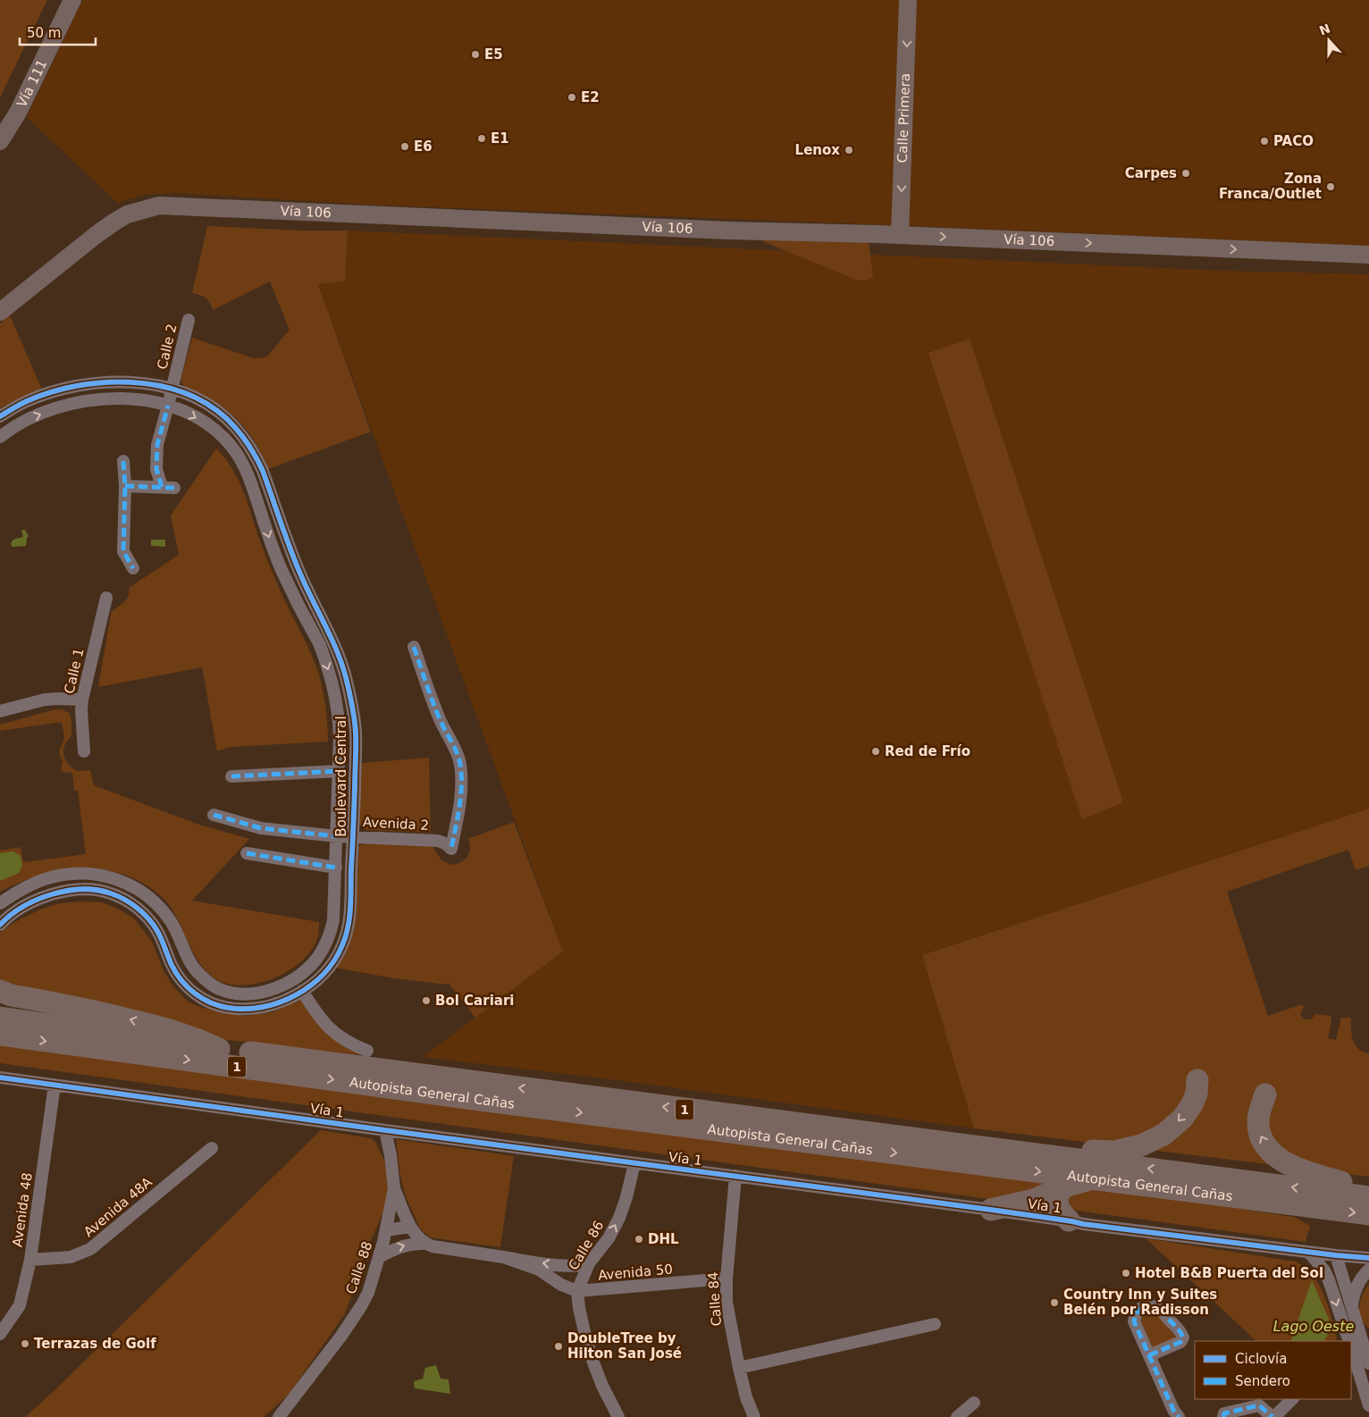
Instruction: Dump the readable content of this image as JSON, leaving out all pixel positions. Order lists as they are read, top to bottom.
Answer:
{
  "streets": {
    "highway": ["1", "Autopista General Cañas"],
    "main road": ["Vía 111", "Calle Primera", "Vía 106"],
    "street": [
      "Calle 2",
      "Calle 1",
      "Boulevard Central",
      "Avenida 2",
      "Vía 1",
      "Avenida 48A",
      "Avenida 48",
      "Calle 86",
      "Calle 88",
      "Avenida 50",
      "Calle 84"
    ]
  },
  "crossings": [
    ["Calle Primera", "Vía 106"],
    ["Calle 2", "Boulevard Central"],
    ["Boulevard Central", "Avenida 2"],
    ["Vía 1", "Avenida 48"],
    ["Vía 1", "Calle 86"],
    ["Vía 1", "Calle 88"],
    ["Vía 1", "Calle 84"],
    ["Avenida 48A", "Avenida 48"],
    ["Calle 86", "Avenida 50"],
    ["Calle 88", "Avenida 50"],
    ["Avenida 50", "Calle 84"]
  ],
  "one_way": ["Calle Primera", "Calle 86"],
  "water": ["Lago Oeste"],
  "places": [
    "E5",
    "E2",
    "E1",
    "PACO",
    "E6",
    "Lenox",
    "Carpes",
    "Zona Franca/Outlet",
    "Red de Frío",
    "Bol Cariari",
    "DHL",
    "Hotel B&B Puerta del Sol",
    "Country Inn y Suites Belén por Radisson",
    "Terrazas de Golf",
    "DoubleTree by Hilton San José"
  ],
  "legend": ["Ciclovía", "Sendero"],
  "scale_bar": "50 m",
  "north": "top"
}
